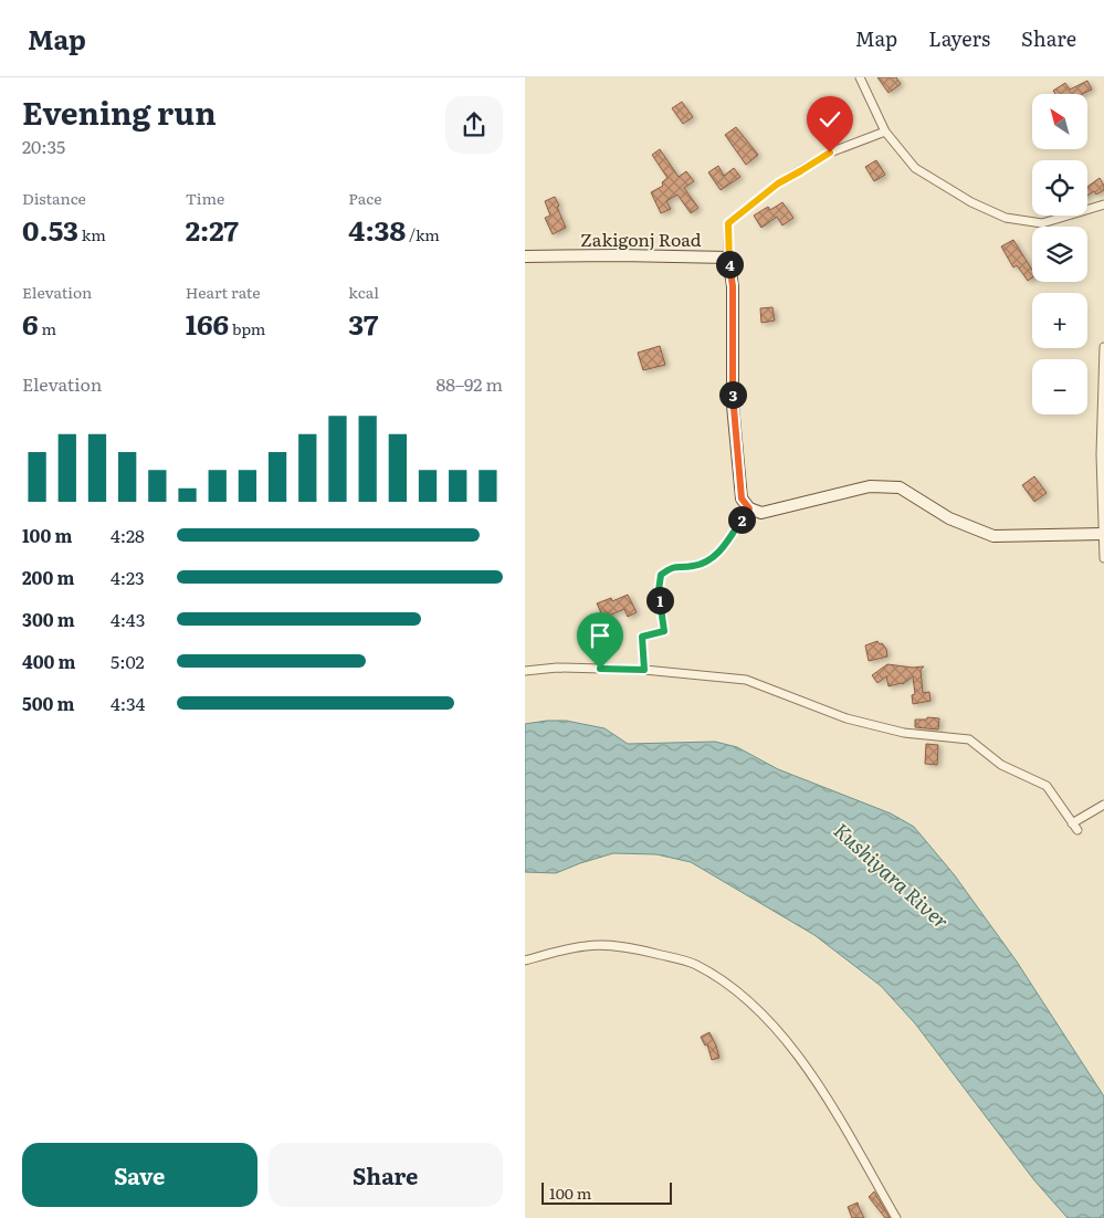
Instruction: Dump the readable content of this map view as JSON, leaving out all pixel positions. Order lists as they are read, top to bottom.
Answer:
{
  "streets": {
    "main road": ["Zakigonj Road"]
  },
  "water": ["Kushiyara River"],
  "scale_bar": "100 m",
  "north": "top left",
  "page": {
    "header": "Map",
    "nav": ["Map", "Layers", "Share"],
    "heading": ["Evening run", "20:35"],
    "map_buttons": ["+", "−"],
    "stats": [
      ["Distance", "0.53 km"],
      ["Time", "2:27"],
      ["Pace", "4:38 /km"],
      ["Elevation", "6 m"],
      ["Heart rate", "166 bpm"],
      ["kcal", "37"]
    ],
    "pins": [
      "4",
      "3",
      "2",
      "1"
    ],
    "chart": ["Elevation", "88–92 m"],
    "list": [
      {
        "name": "100 m",
        "note": "4:28"
      },
      {
        "name": "200 m",
        "note": "4:23"
      },
      {
        "name": "300 m",
        "note": "4:43"
      },
      {
        "name": "400 m",
        "note": "5:02"
      },
      {
        "name": "500 m",
        "note": "4:34"
      }
    ],
    "buttons": ["Save", "Share"],
    "scale": "100 m"
  }
}
